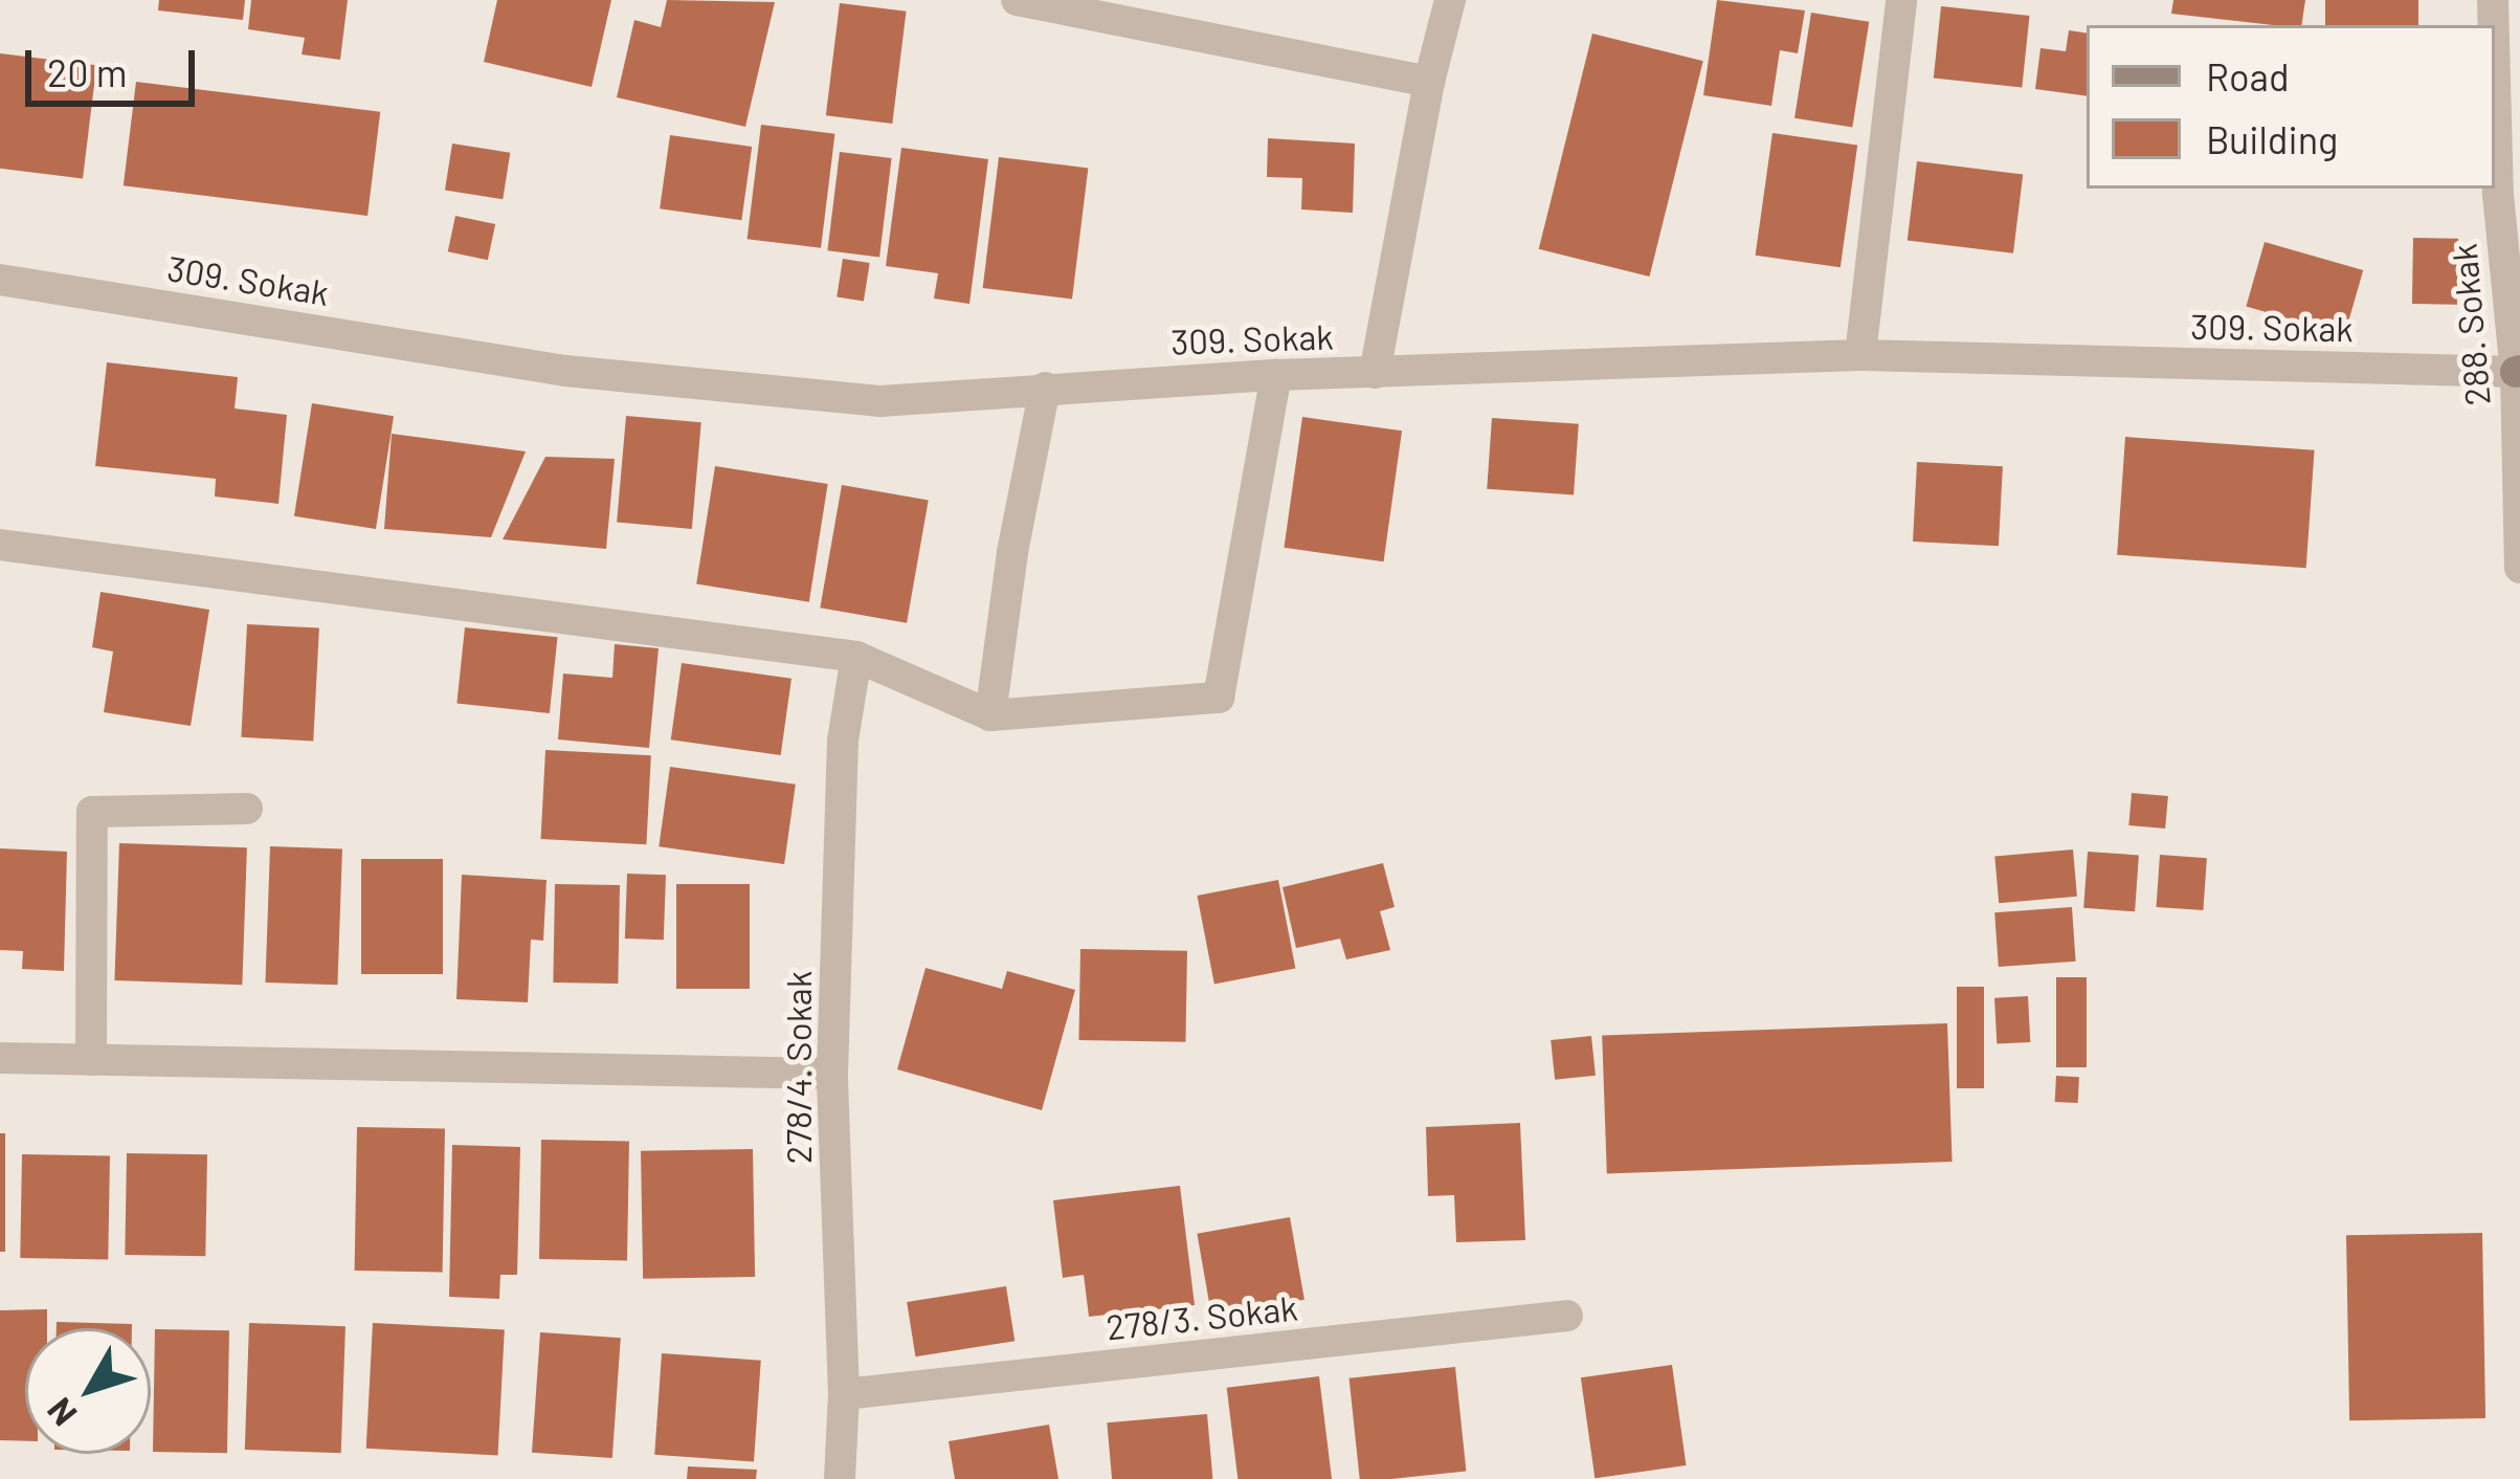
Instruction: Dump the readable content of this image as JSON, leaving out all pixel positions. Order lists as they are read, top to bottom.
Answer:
{
  "streets": {
    "street": [
      "309. Sokak",
      "288. Sokak",
      "278/4. Sokak",
      "278/3. Sokak"
    ]
  },
  "crossings": [
    ["309. Sokak", "288. Sokak"],
    ["278/4. Sokak", "278/3. Sokak"]
  ],
  "legend": ["Road", "Building"],
  "scale_bar": "20 m",
  "north": "bottom left"
}
